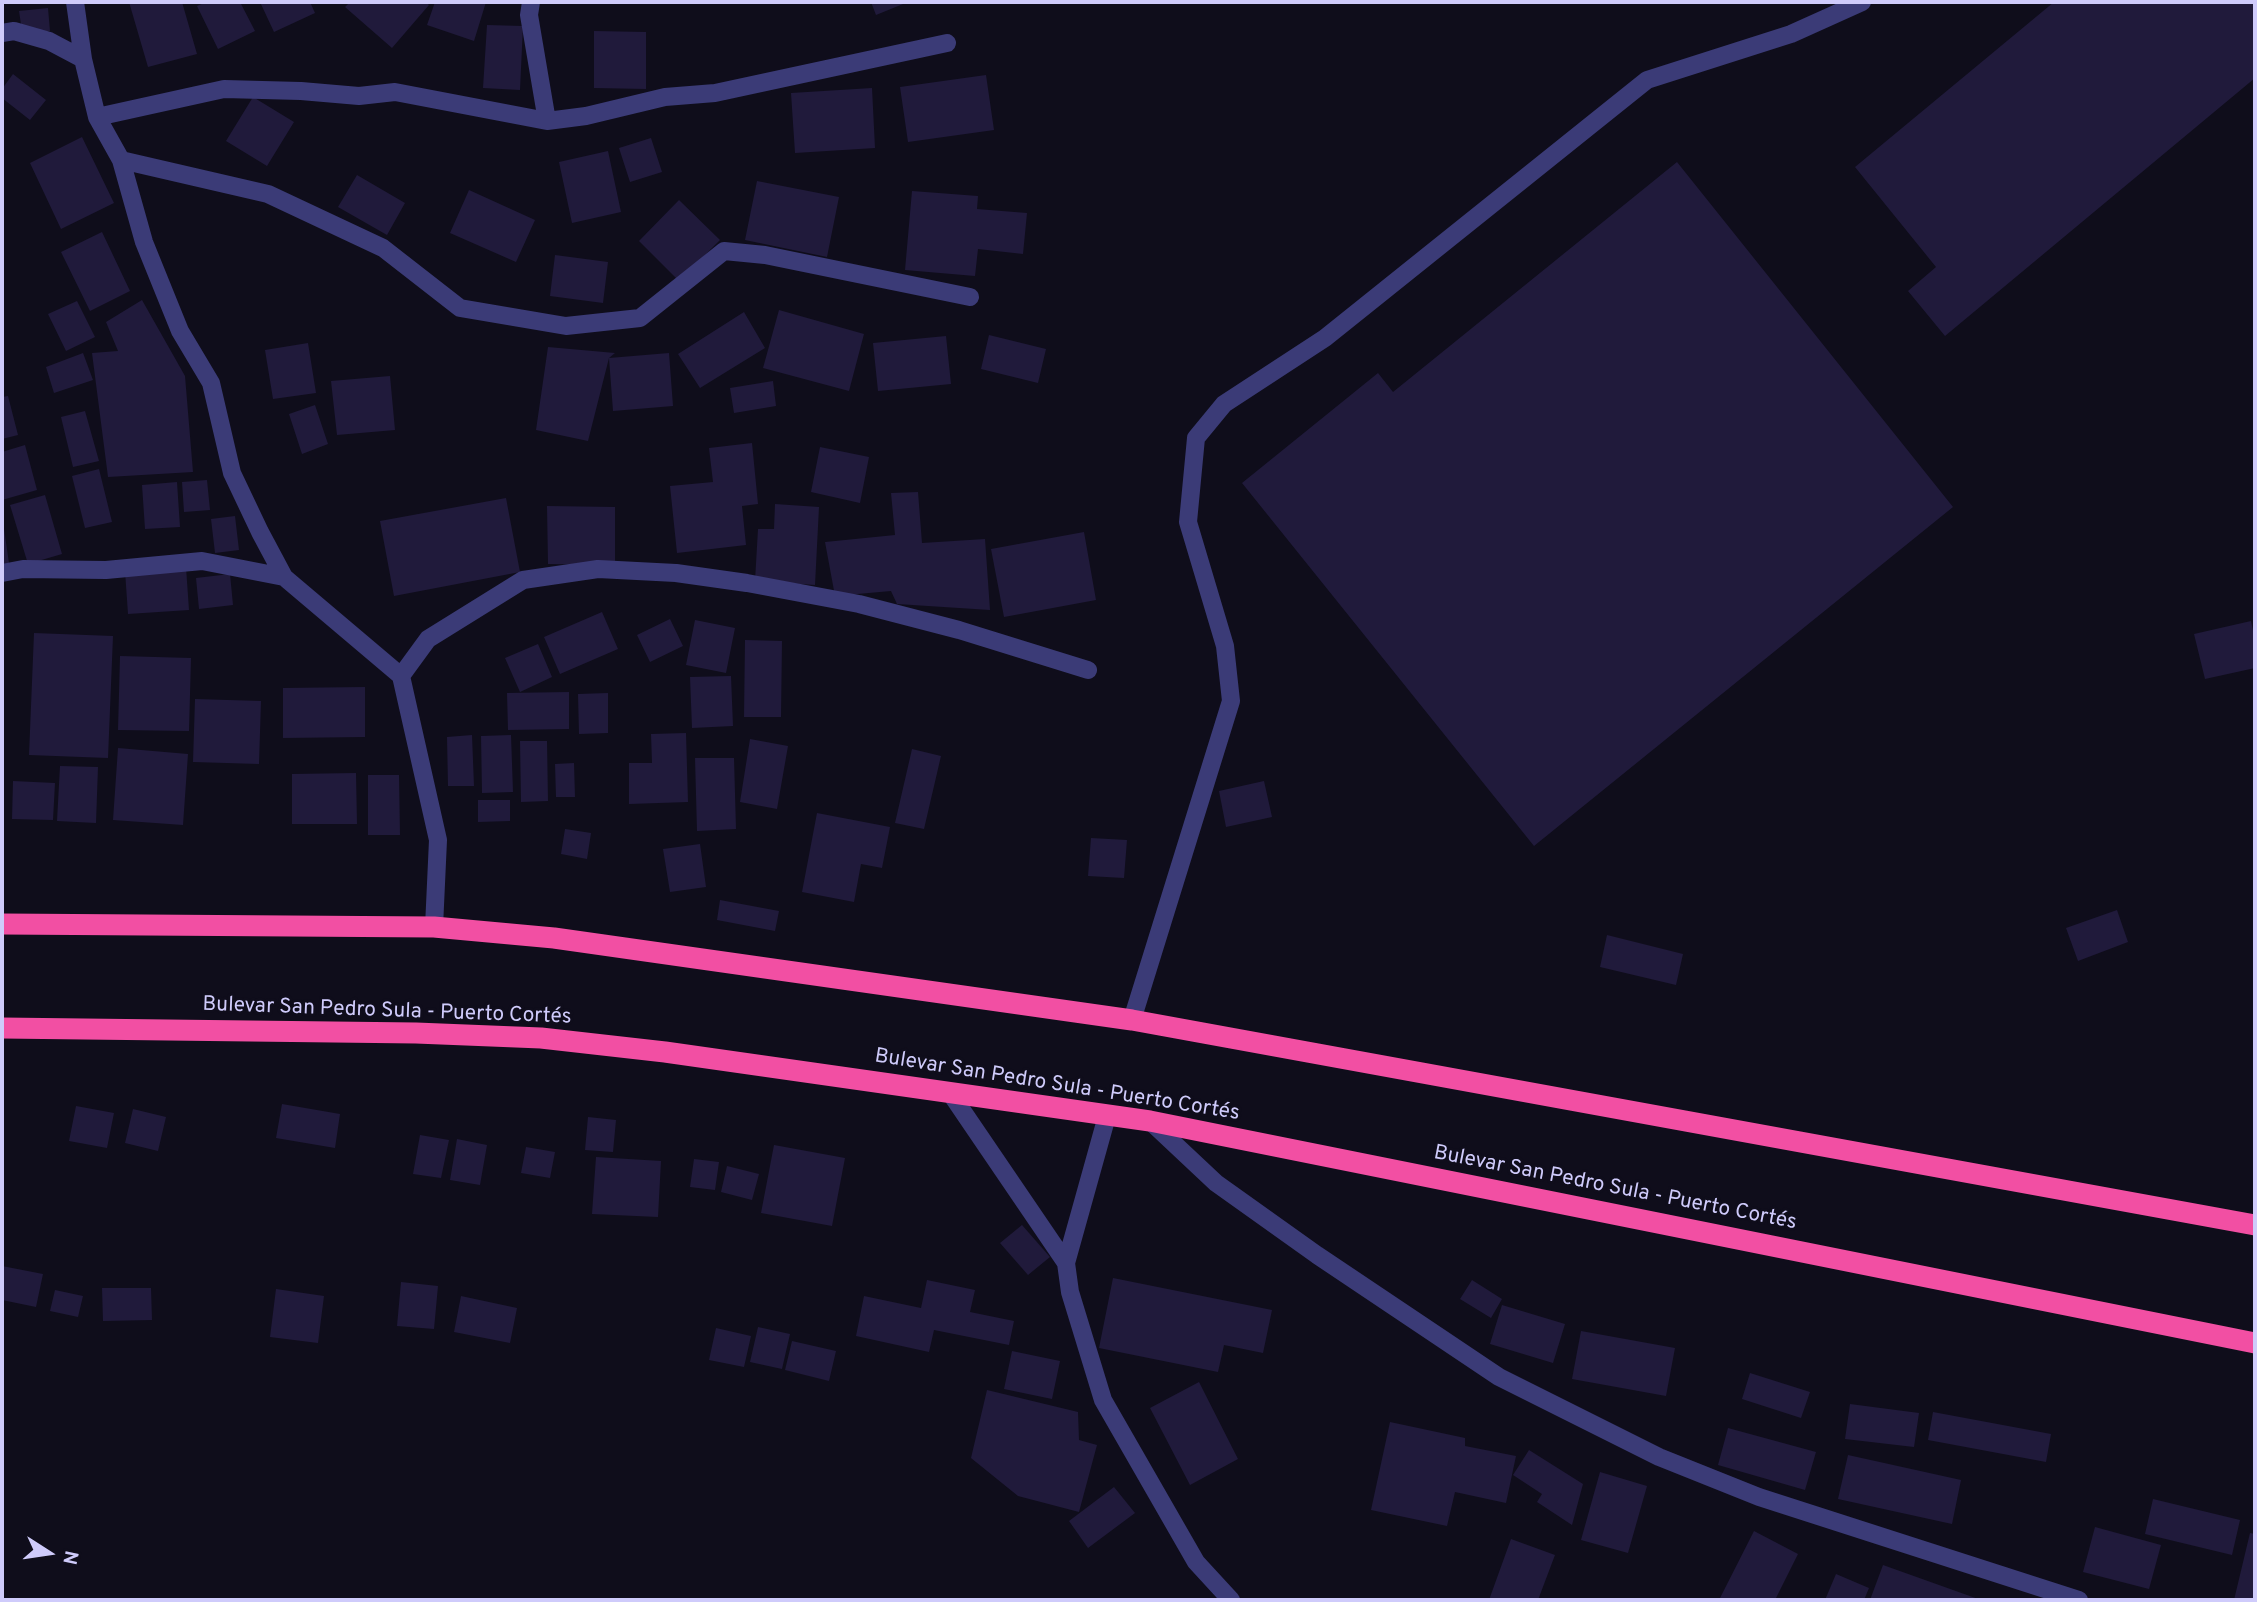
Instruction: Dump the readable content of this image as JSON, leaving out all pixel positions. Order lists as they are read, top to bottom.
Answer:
{
  "streets": {
    "highway": ["Bulevar San Pedro Sula - Puerto Cortés"]
  },
  "north": "right"
}
